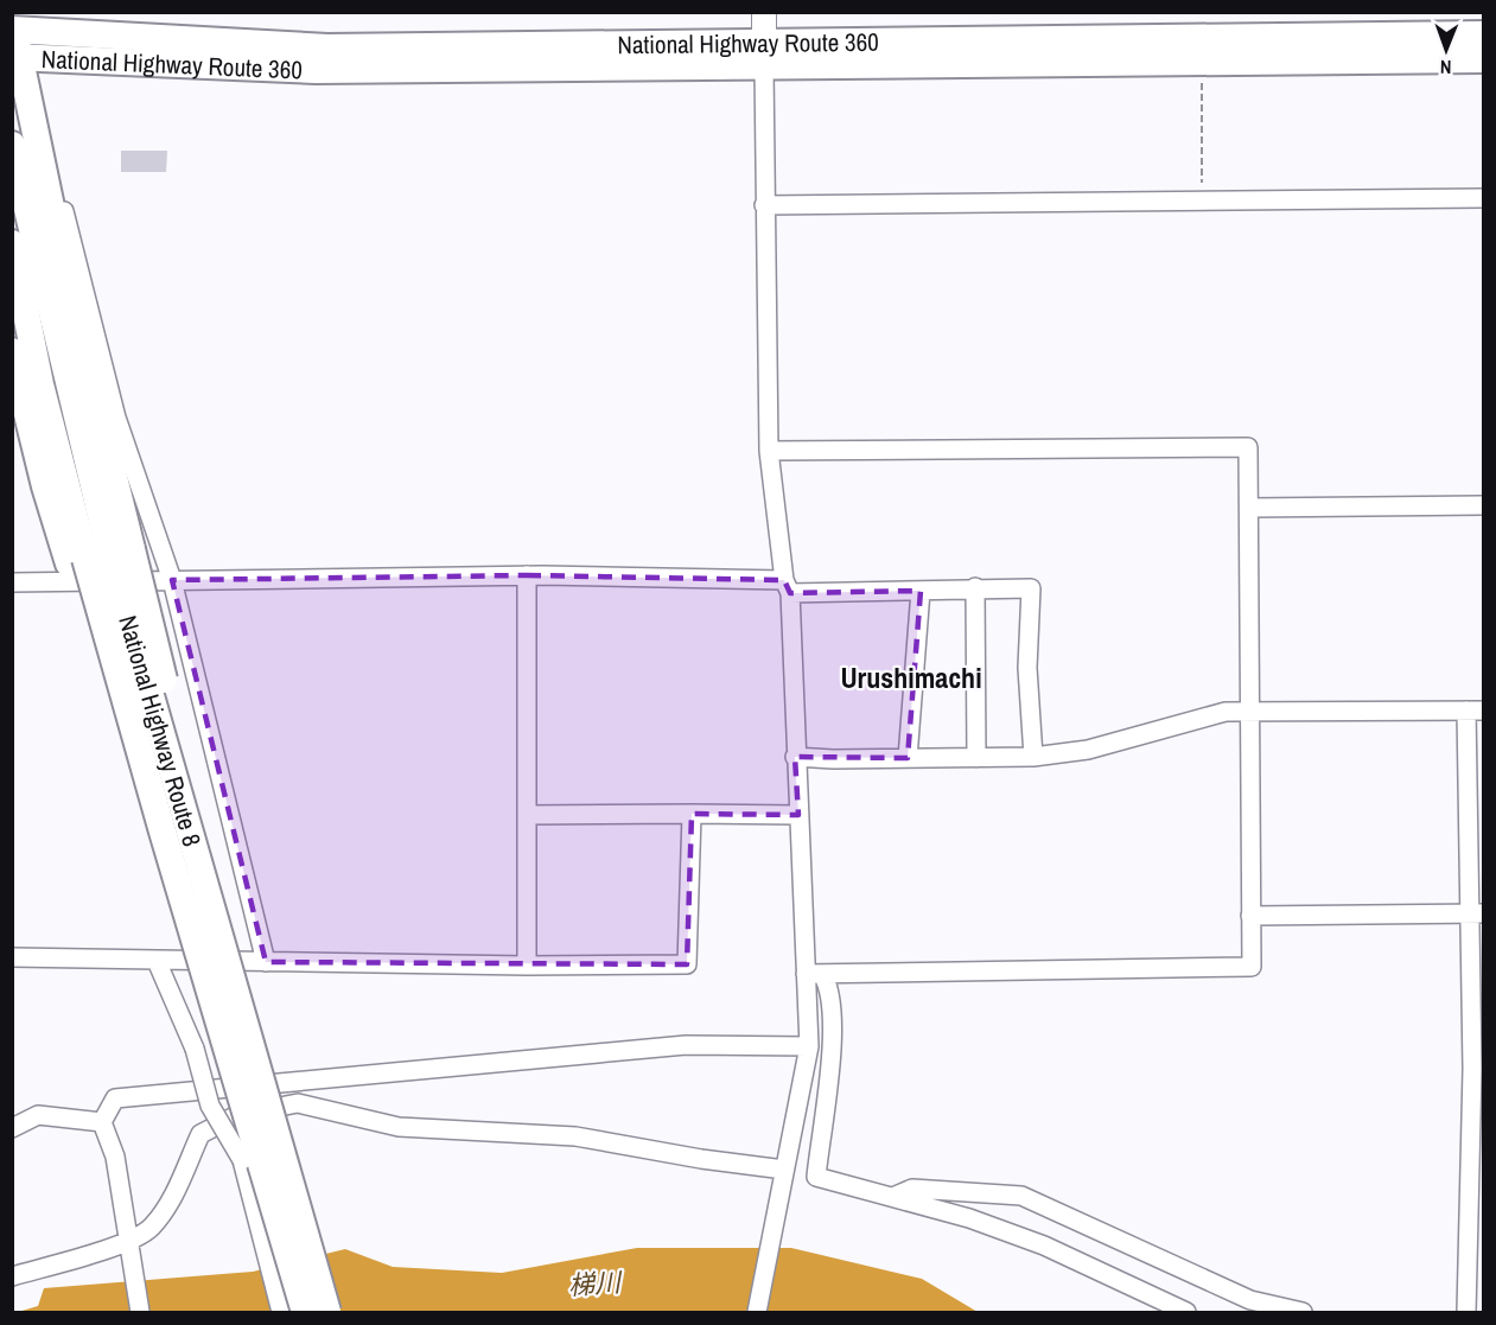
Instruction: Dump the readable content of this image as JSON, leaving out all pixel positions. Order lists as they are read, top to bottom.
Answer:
{
  "streets": {
    "highway": ["National Highway Route 360", "National Highway Route 8"]
  },
  "districts": ["Urushimachi"],
  "water": ["梯川"],
  "north": "bottom"
}
